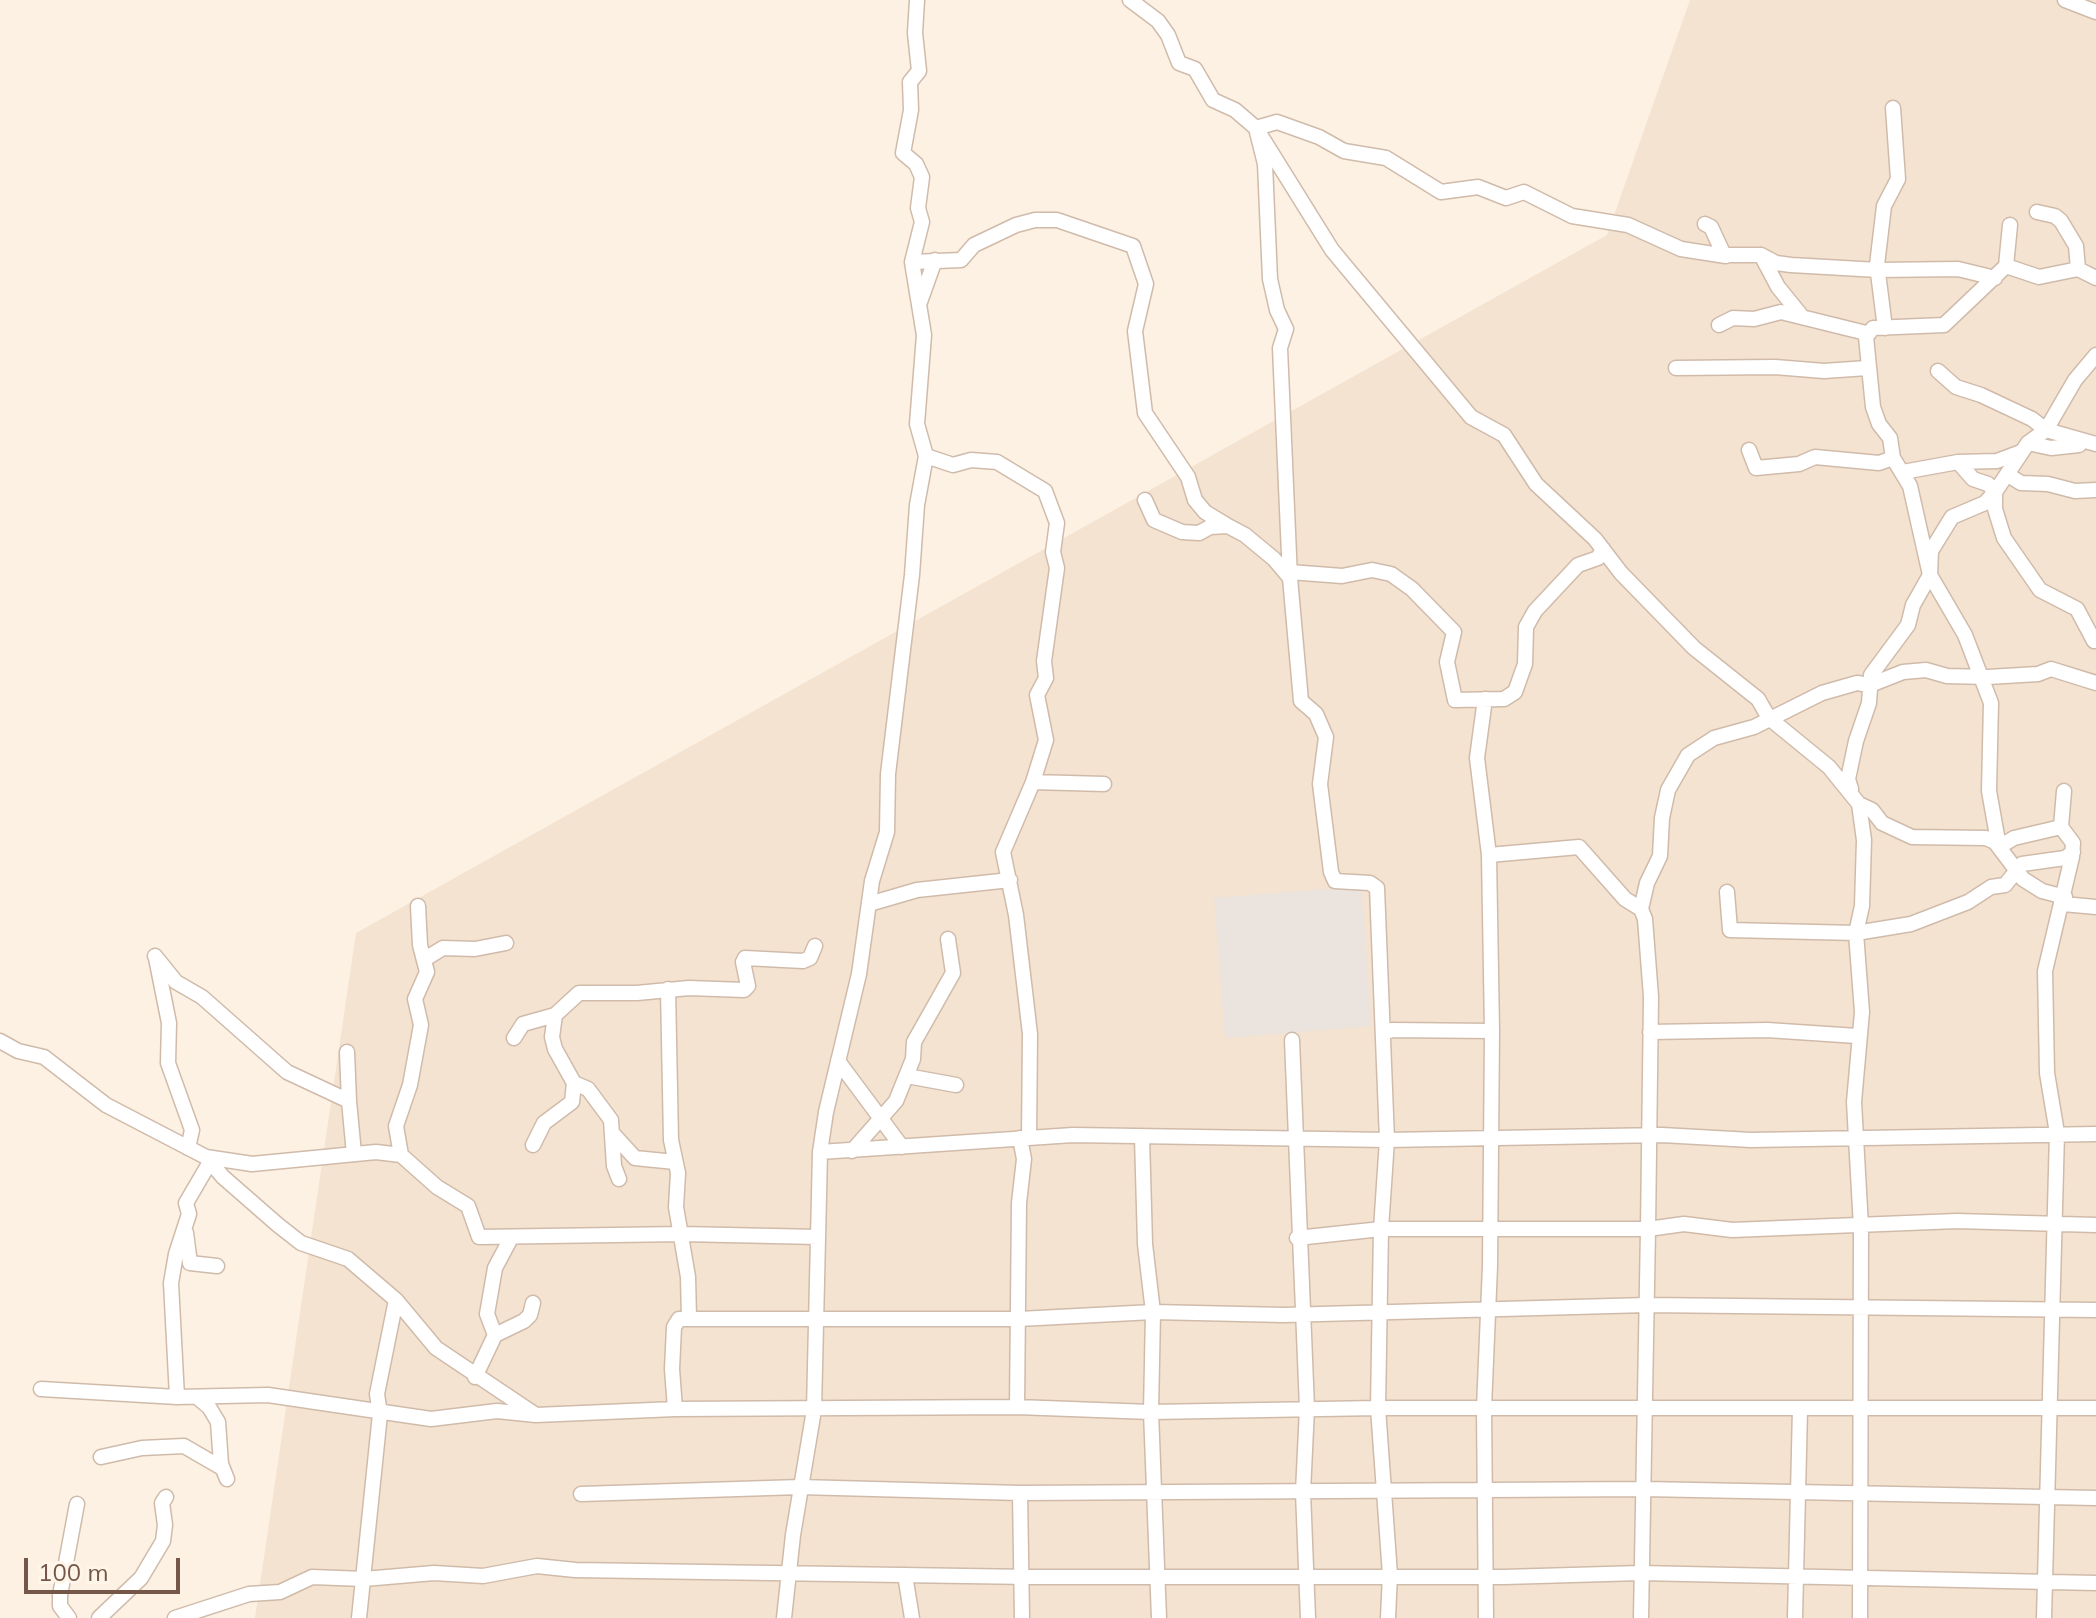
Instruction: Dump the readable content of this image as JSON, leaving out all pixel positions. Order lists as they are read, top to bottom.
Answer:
{
  "scale_bar": "100 m"
}
